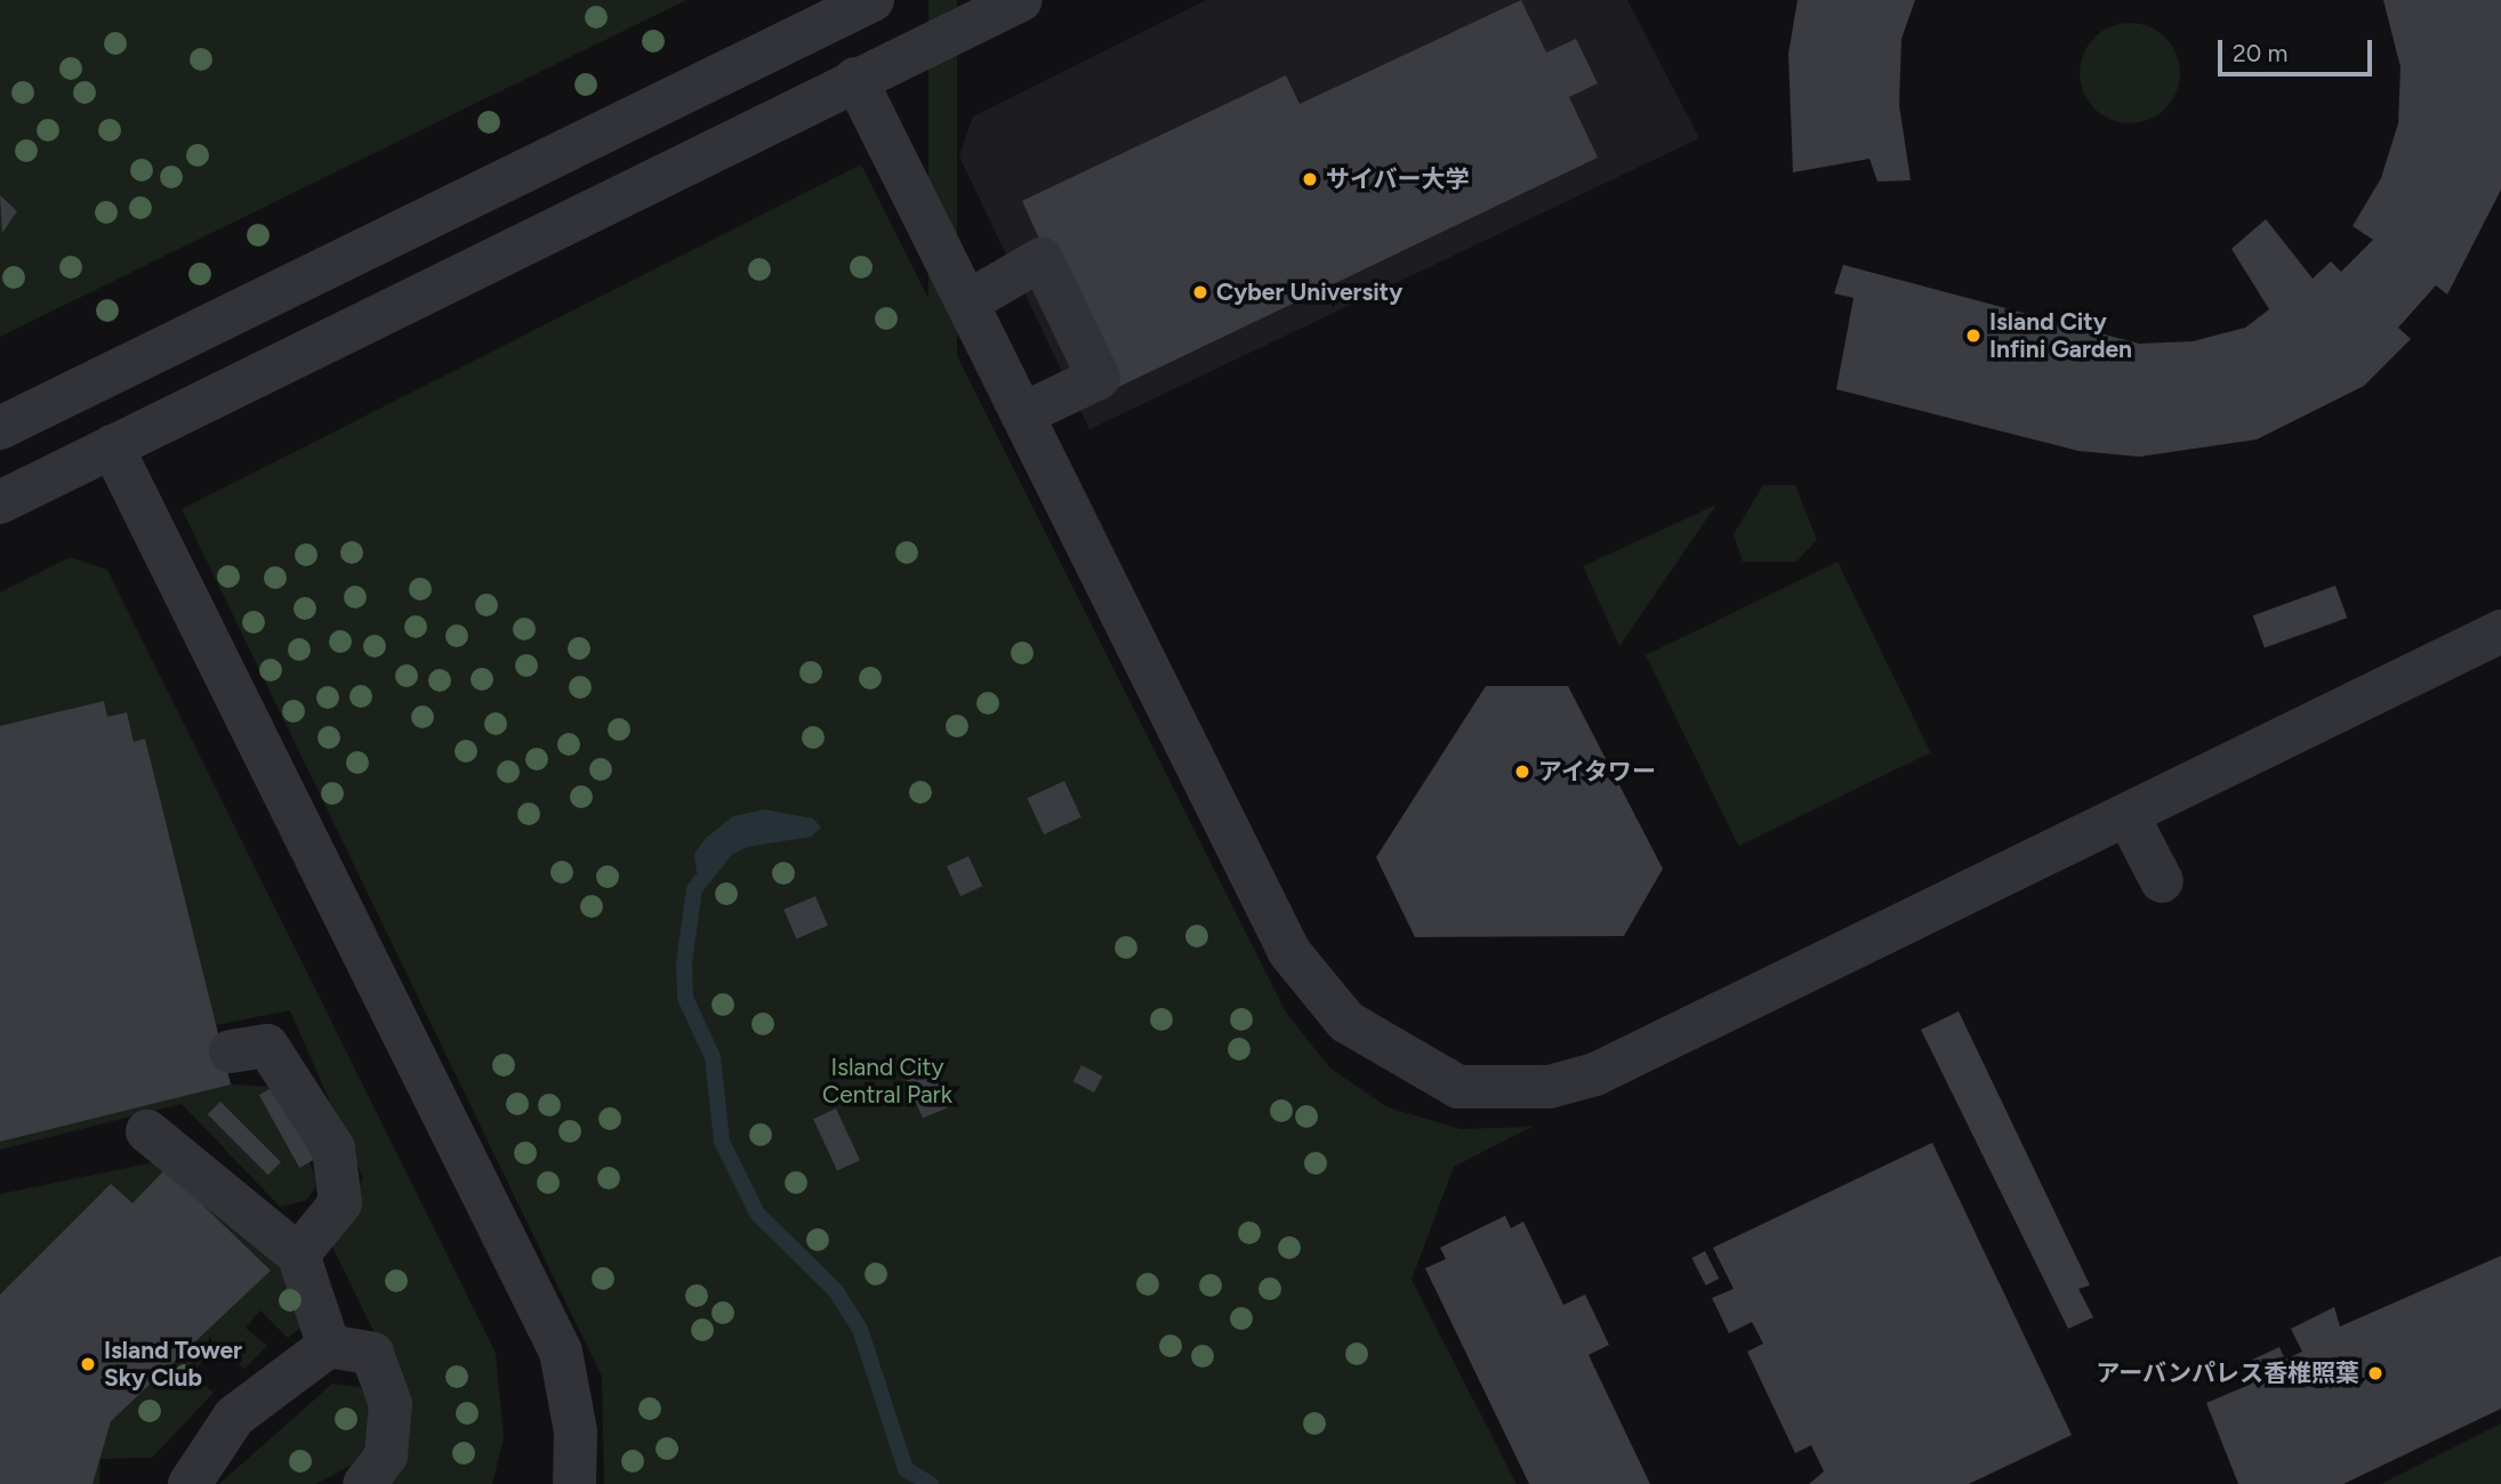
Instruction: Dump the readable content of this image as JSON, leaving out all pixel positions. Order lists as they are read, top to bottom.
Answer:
{
  "parks": ["Island City Central Park"],
  "places": [
    "サイバー大学",
    "Cyber University",
    "Island City Infini Garden",
    "アイタワー",
    "Island Tower Sky Club",
    "アーバンパレス香椎照葉"
  ],
  "scale_bar": "20 m"
}
